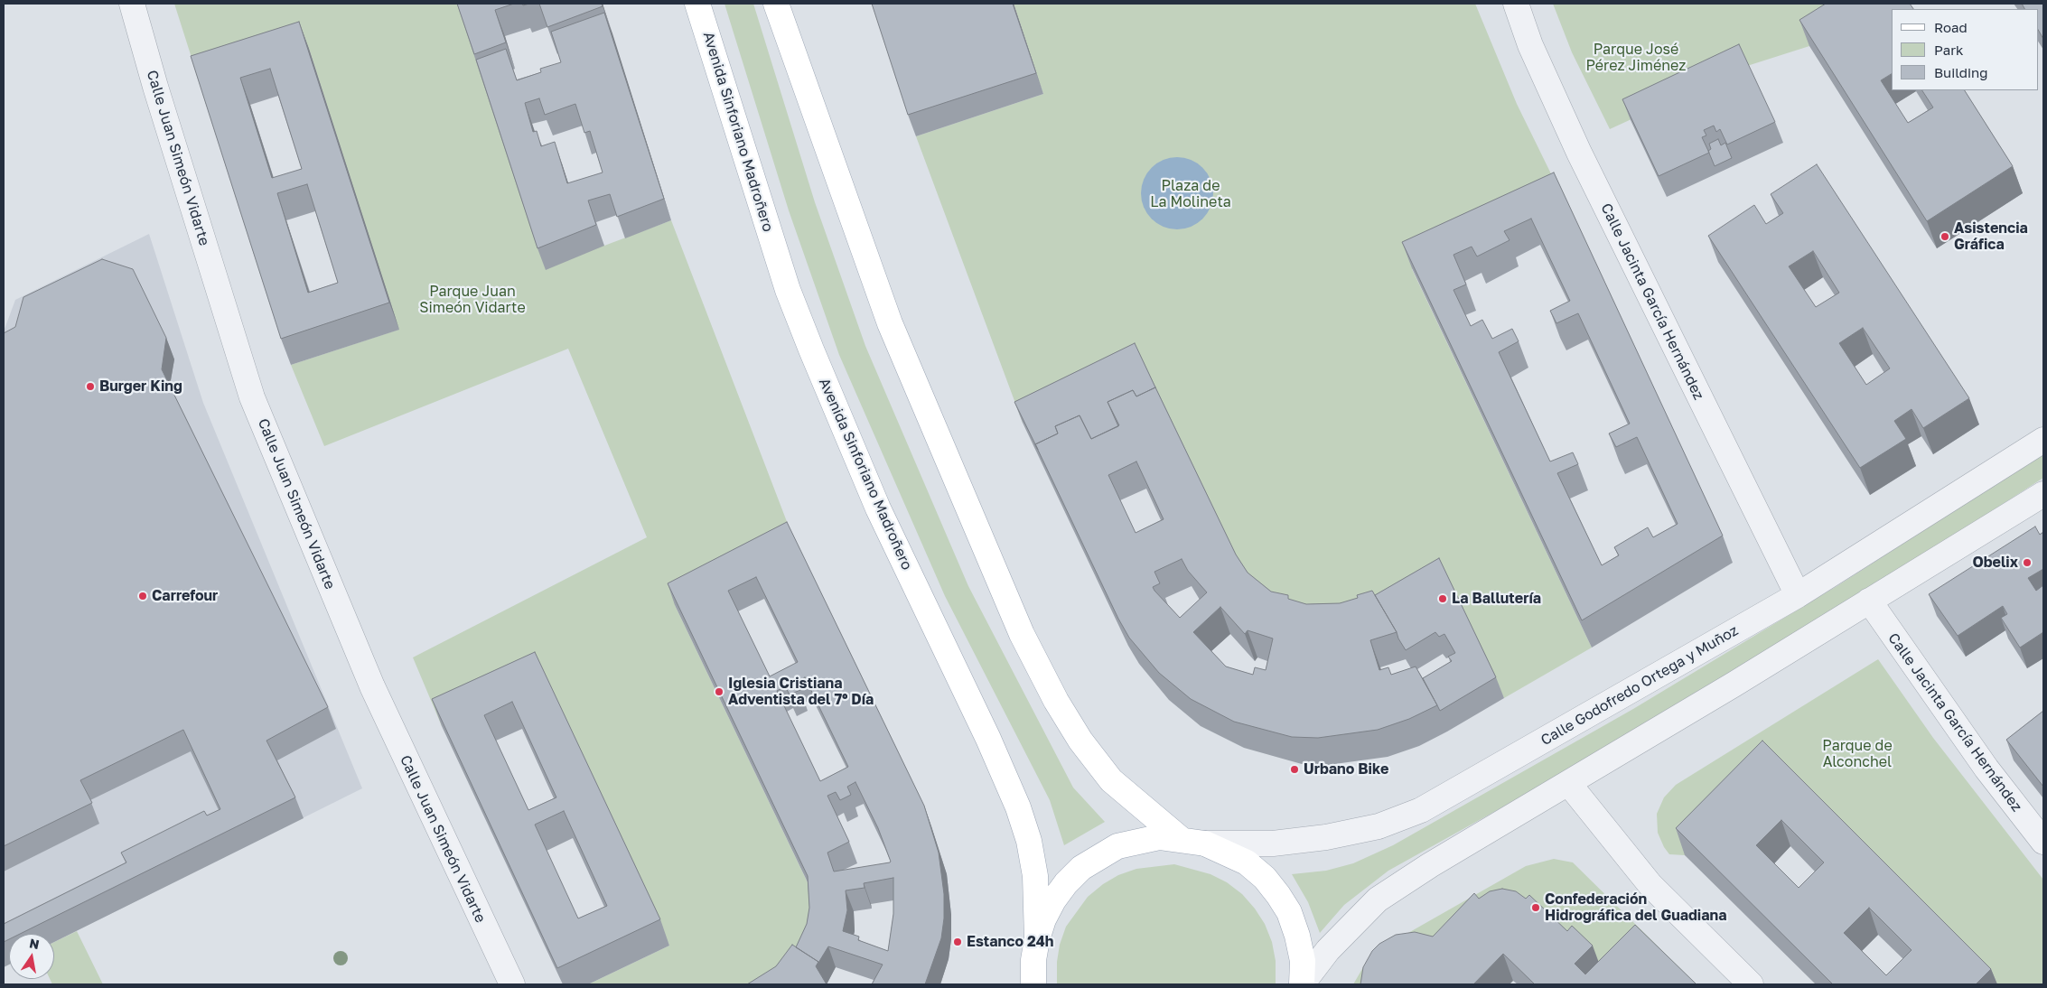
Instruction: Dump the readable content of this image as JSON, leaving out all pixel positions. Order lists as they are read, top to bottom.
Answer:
{
  "streets": {
    "main road": ["Avenida Sinforiano Madroñero"],
    "street": ["Calle Juan Simeón Vidarte", "Calle Jacinta García Hernández", "Calle Godofredo Ortega y Muñoz"]
  },
  "crossings": [
    ["Calle Jacinta García Hernández", "Calle Godofredo Ortega y Muñoz"]
  ],
  "parks": [
    "Parque José Pérez Jiménez",
    "Plaza de La Molineta",
    "Parque Juan Simeón Vidarte",
    "Parque de Alconchel"
  ],
  "places": [
    "Asistencia Gráfica",
    "Burger King",
    "Obelix",
    "Carrefour",
    "La Ballutería",
    "Iglesia Cristiana Adventista del 7º Día",
    "Urbano Bike",
    "Confederación Hidrográfica del Guadiana",
    "Estanco 24h"
  ],
  "legend": ["Road", "Park", "Building"],
  "north": "top"
}
